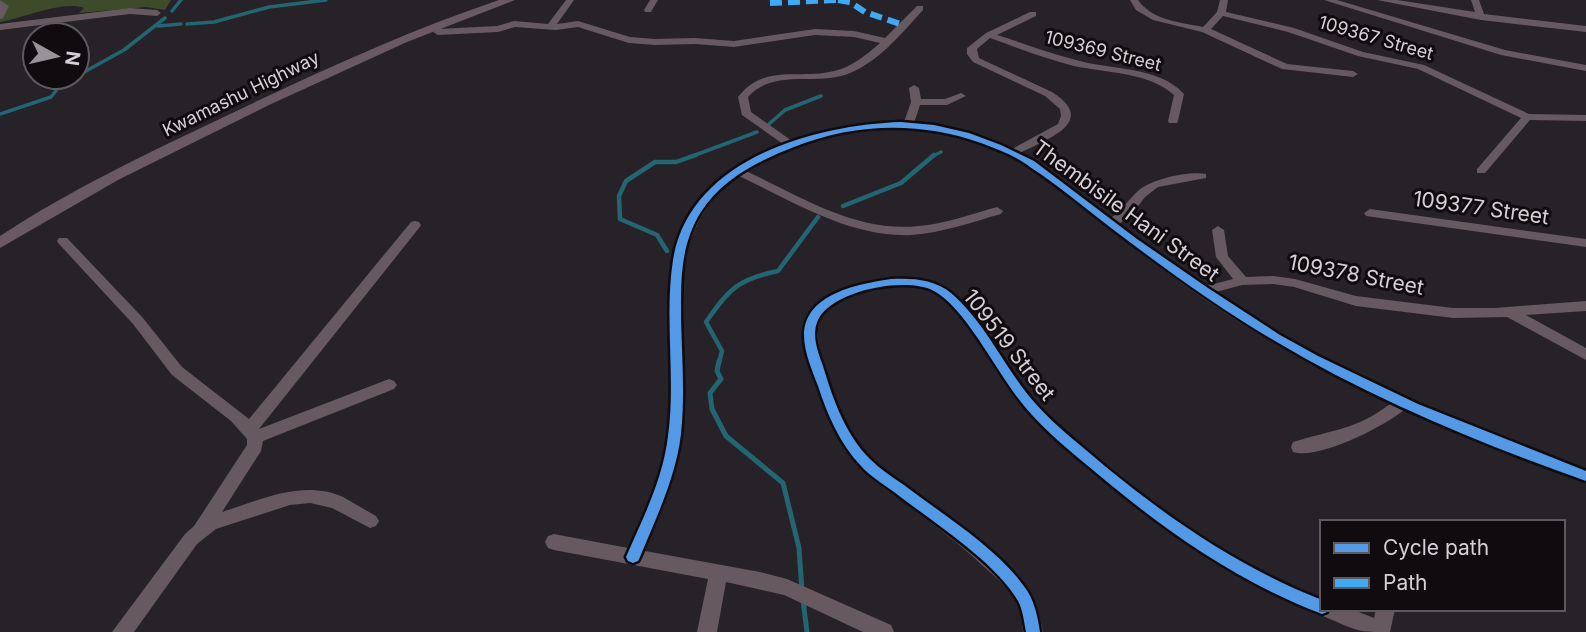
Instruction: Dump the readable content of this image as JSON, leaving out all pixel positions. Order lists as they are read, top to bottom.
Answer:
{
  "streets": {
    "main road": ["Kwamashu Highway"],
    "street": [
      "109367 Street",
      "109369 Street",
      "109377 Street",
      "Thembisile Hani Street",
      "109378 Street",
      "109519 Street"
    ]
  },
  "crossings": [
    ["Thembisile Hani Street", "109378 Street"]
  ],
  "legend": ["Cycle path", "Path"],
  "north": "right"
}
